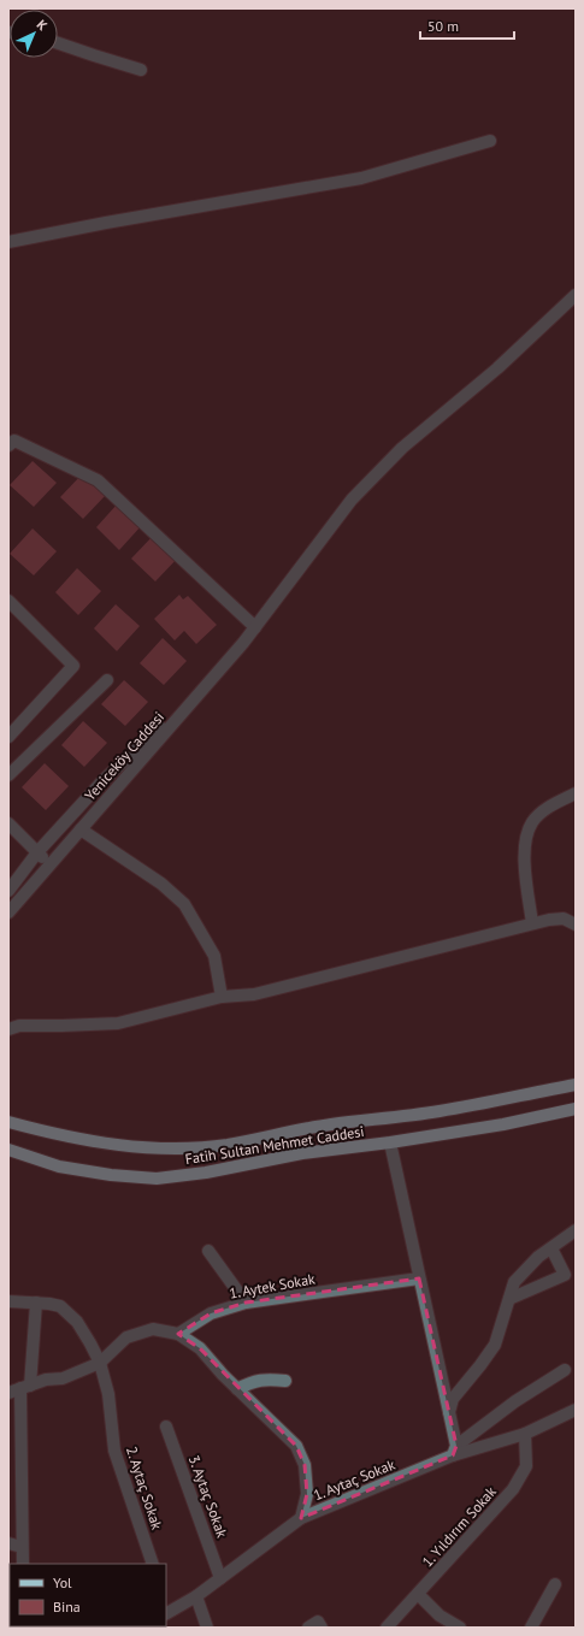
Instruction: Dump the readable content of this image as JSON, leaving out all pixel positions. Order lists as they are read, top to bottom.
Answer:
{
  "streets": {
    "main road": ["Fatih Sultan Mehmet Caddesi"],
    "street": [
      "Yeniceköy Caddesi",
      "1. Aytek Sokak",
      "1. Aytaç Sokak",
      "2. Aytaç Sokak",
      "3. Aytaç Sokak",
      "1. Yıldırım Sokak"
    ]
  },
  "crossings": [
    ["1. Aytaç Sokak", "3. Aytaç Sokak"],
    ["1. Aytaç Sokak", "1. Yıldırım Sokak"]
  ],
  "legend": ["Yol", "Bina"],
  "scale_bar": "50 m",
  "north": "top right"
}
